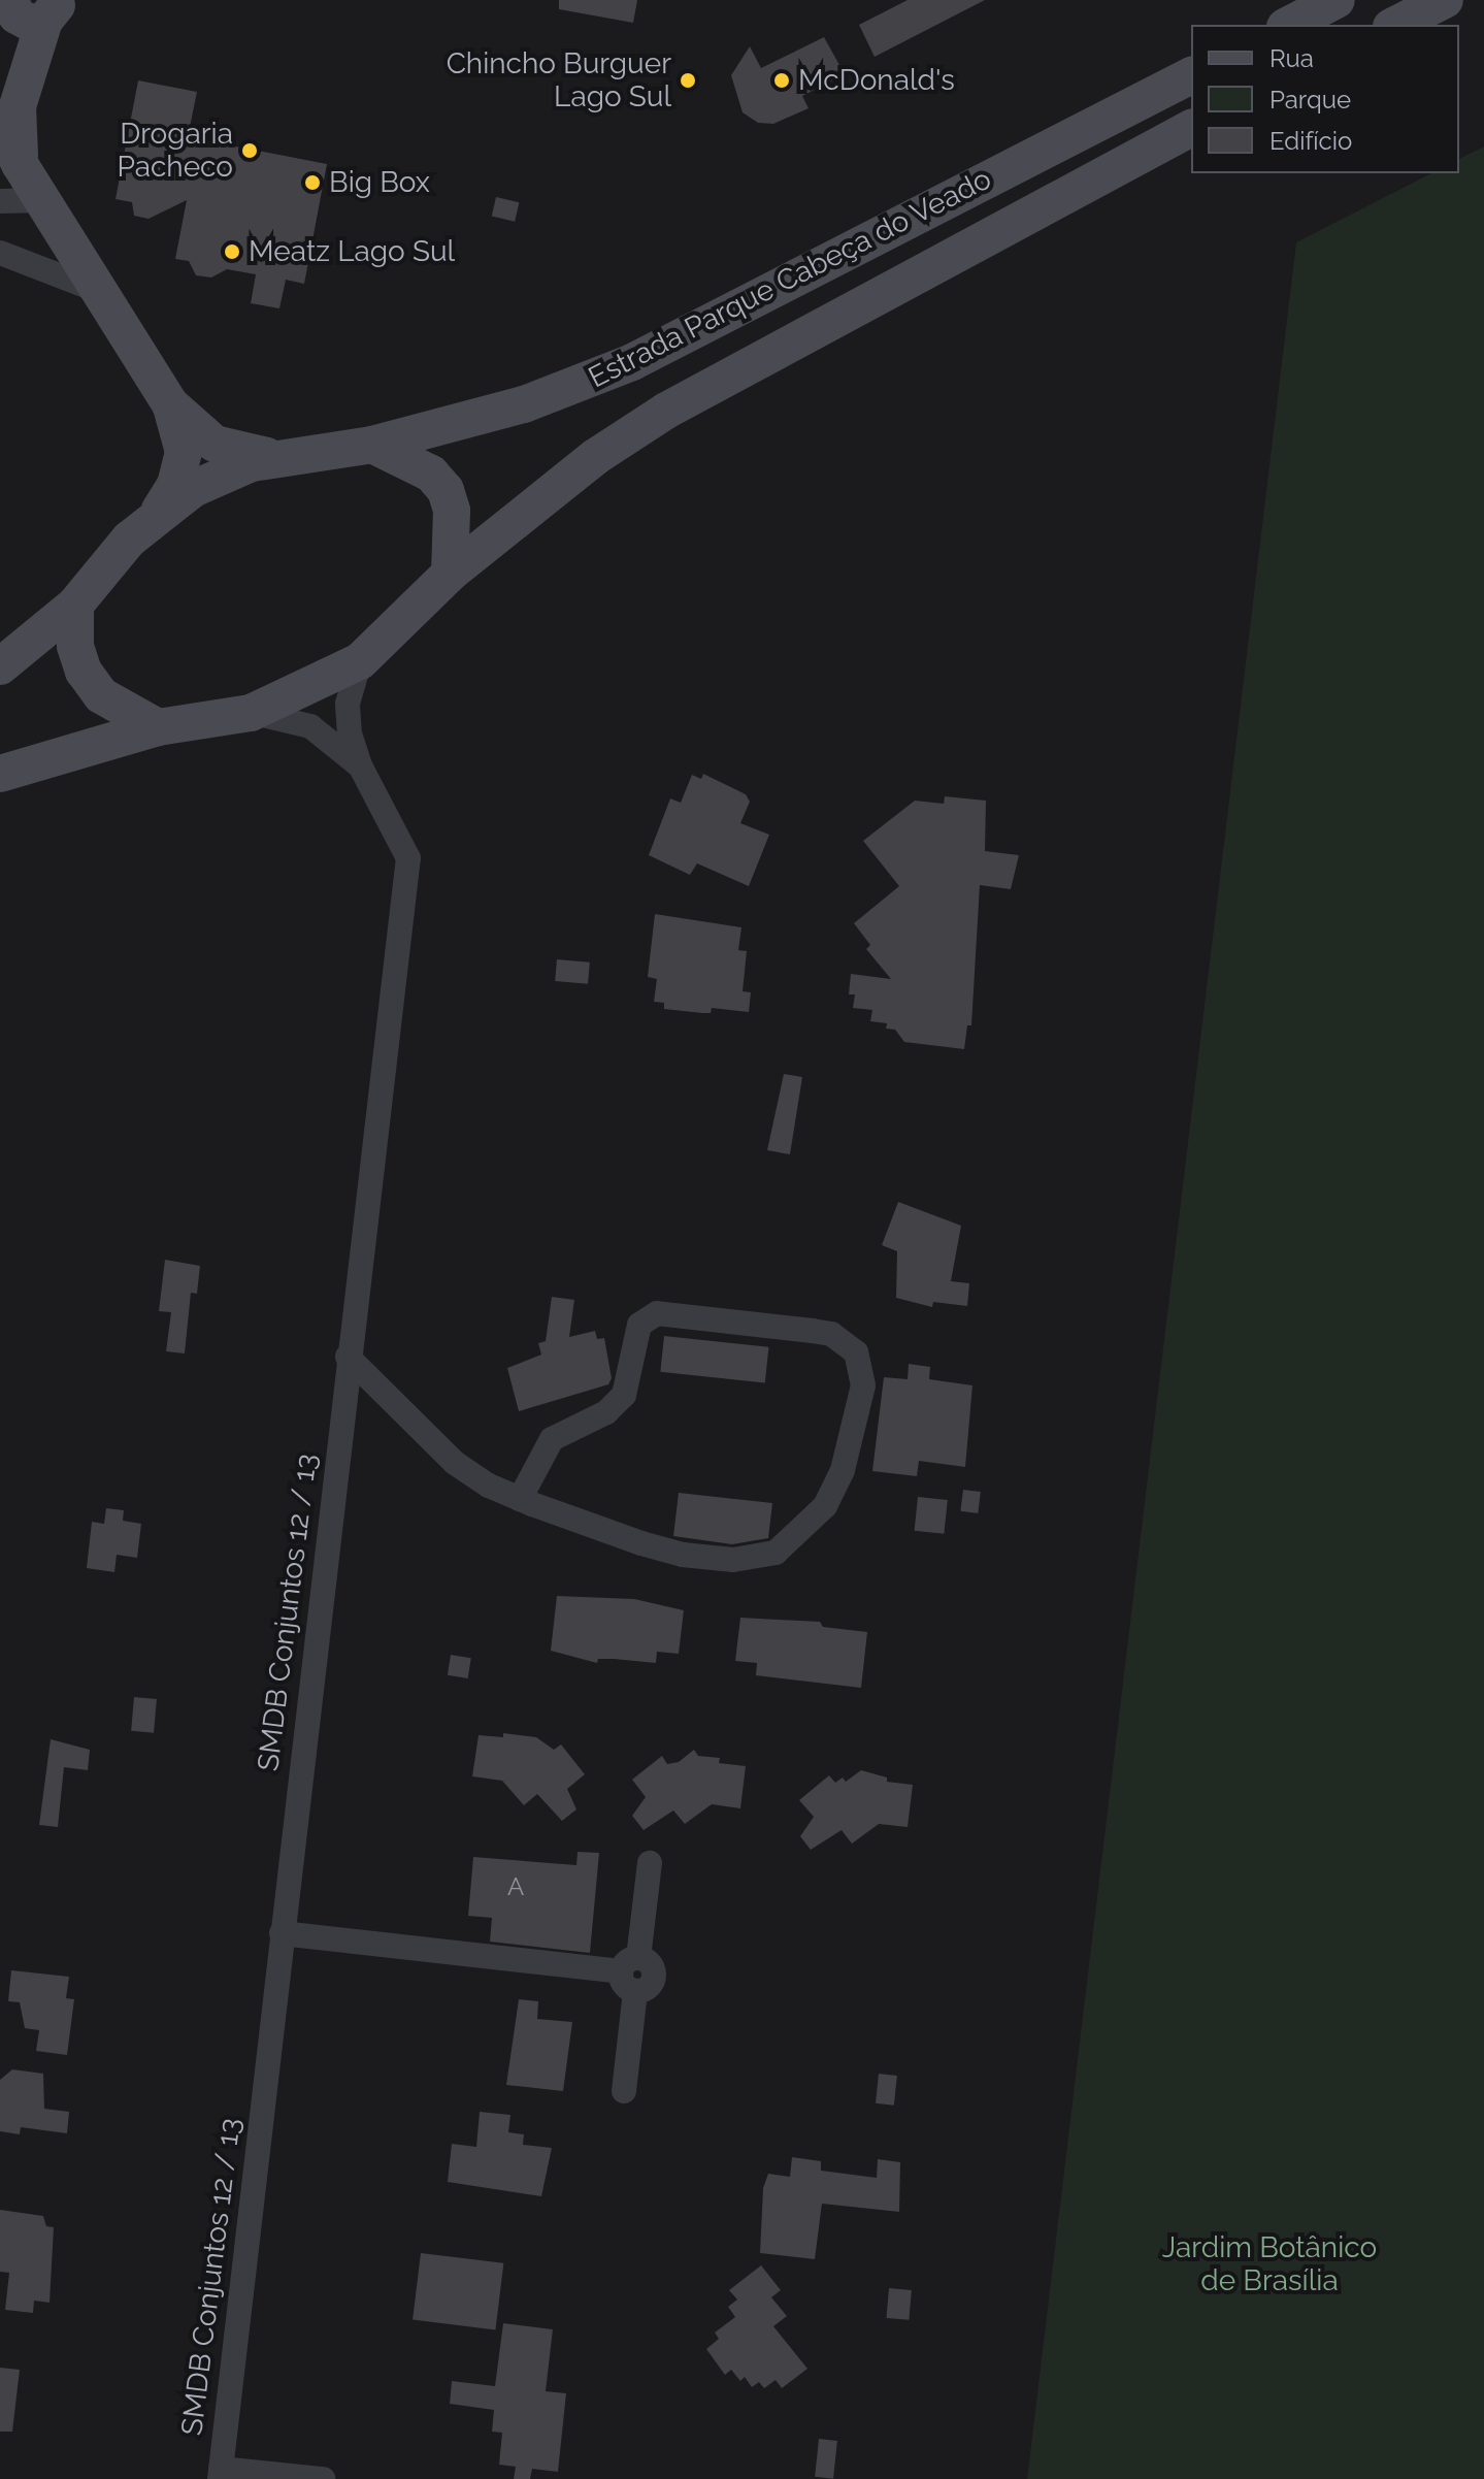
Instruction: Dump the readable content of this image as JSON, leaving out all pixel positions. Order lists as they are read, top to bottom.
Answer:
{
  "streets": {
    "main road": ["Estrada Parque Cabeça do Veado"],
    "street": ["SMDB Conjuntos 12 / 13"]
  },
  "crossings": [
    ["Estrada Parque Cabeça do Veado", "SMDB Conjuntos 12 / 13"]
  ],
  "parks": ["Jardim Botânico de Brasília"],
  "places": [
    "Chincho Burguer Lago Sul",
    "McDonald's",
    "Drogaria Pacheco",
    "Big Box",
    "Meatz Lago Sul"
  ],
  "house_numbers": ["A"],
  "legend": ["Rua", "Parque", "Edifício"]
}
